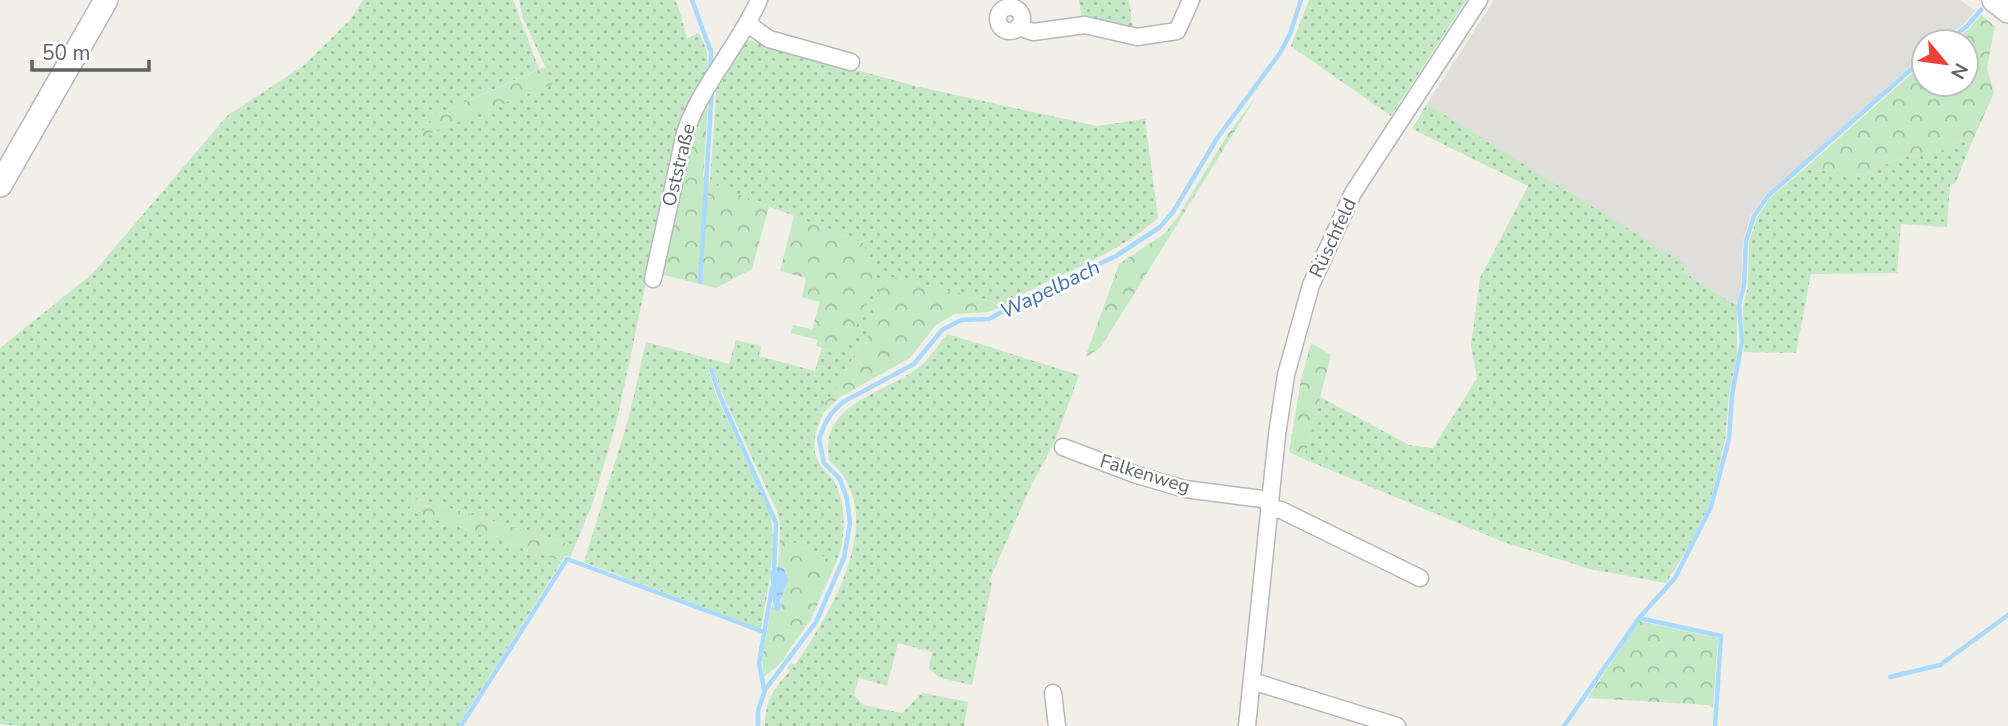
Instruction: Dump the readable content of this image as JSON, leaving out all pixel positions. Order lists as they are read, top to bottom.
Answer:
{
  "streets": {
    "street": ["Oststraße", "Rüschfeld", "Falkenweg"]
  },
  "crossings": [
    ["Rüschfeld", "Falkenweg"]
  ],
  "water": ["Wapelbach"],
  "scale_bar": "50 m",
  "north": "bottom right"
}
